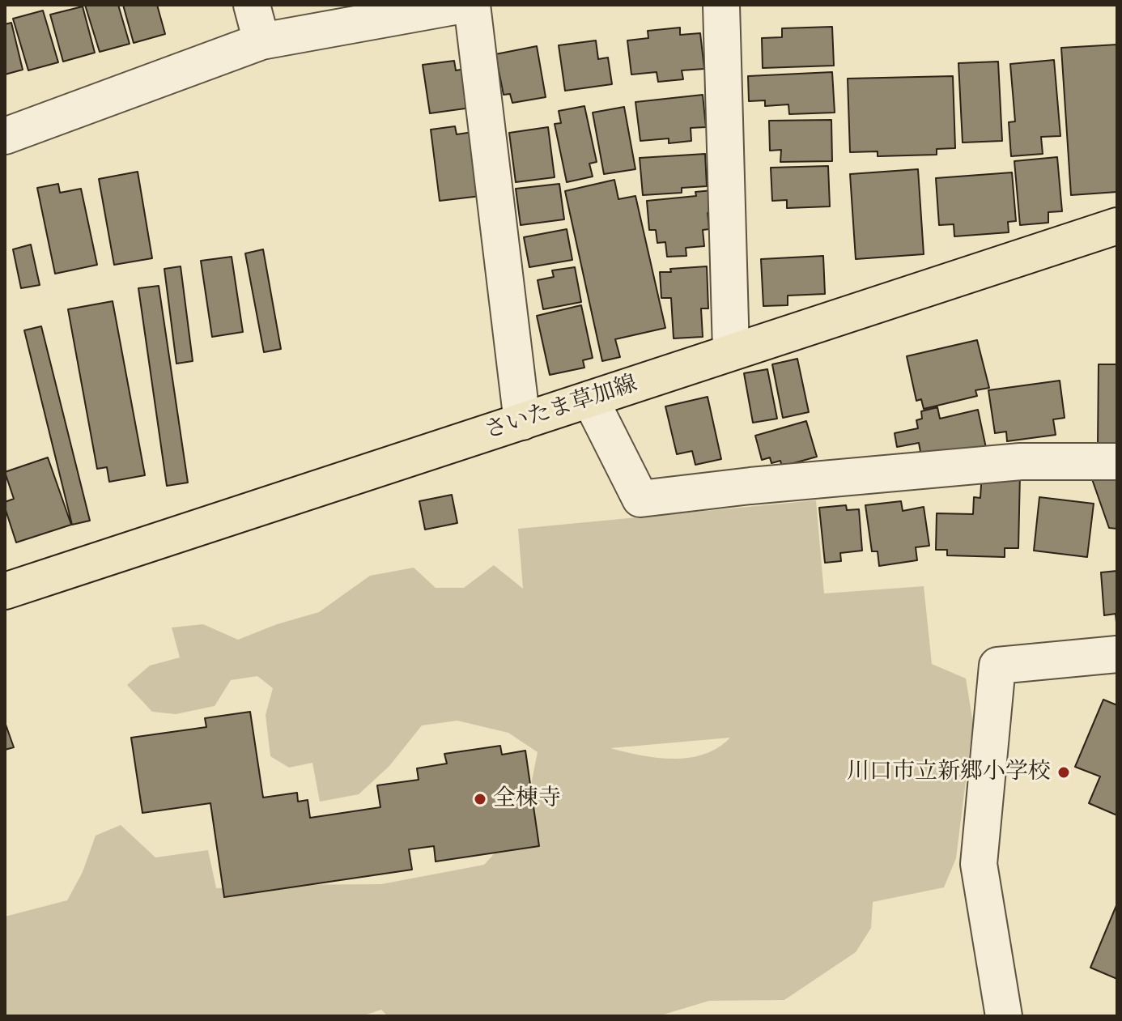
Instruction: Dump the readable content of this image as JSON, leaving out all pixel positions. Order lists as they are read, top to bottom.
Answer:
{
  "streets": {
    "main road": ["さいたま草加線"]
  },
  "places": ["川口市立新郷小学校", "全棟寺"]
}
